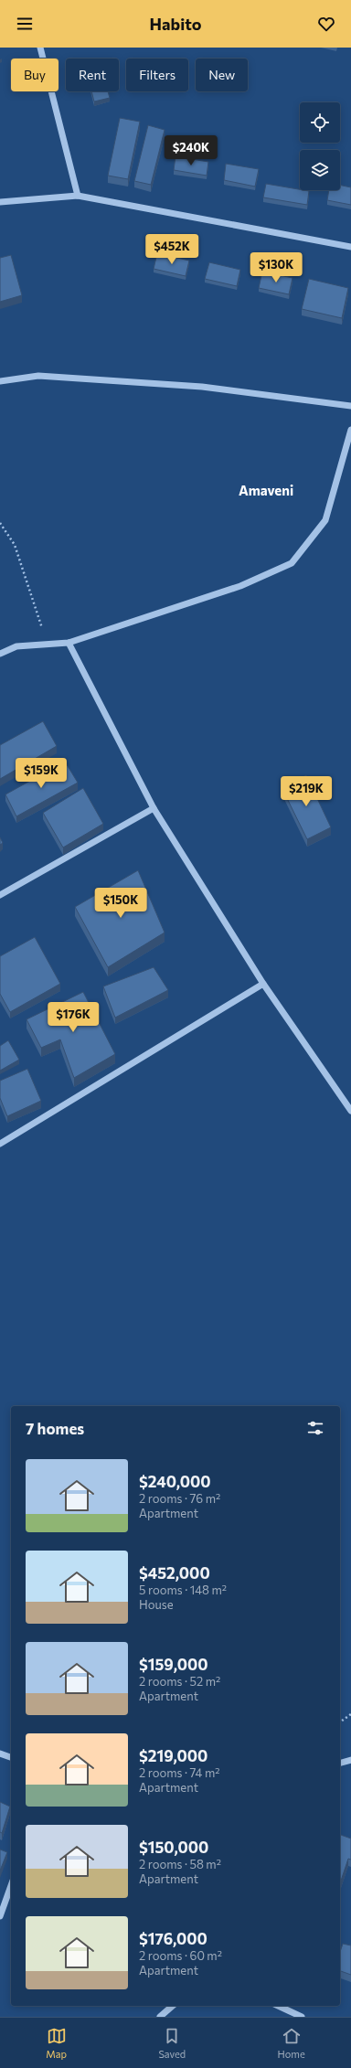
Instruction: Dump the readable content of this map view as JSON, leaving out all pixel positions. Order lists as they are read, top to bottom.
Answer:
{
  "districts": ["Amaveni"],
  "page": {
    "header": "Habito",
    "chip": [
      "Buy",
      "Rent",
      "Filters",
      "New"
    ],
    "price": [
      "$240K",
      "$452K",
      "$130K",
      "$159K",
      "$219K",
      "$150K",
      "$176K"
    ],
    "heading": "7 homes",
    "list": [
      {
        "name": "$240,000",
        "note": "2 rooms · 76 m² · Apartment"
      },
      {
        "name": "$452,000",
        "note": "5 rooms · 148 m² · House"
      },
      {
        "name": "$159,000",
        "note": "2 rooms · 52 m² · Apartment"
      },
      {
        "name": "$219,000",
        "note": "2 rooms · 74 m² · Apartment"
      },
      {
        "name": "$150,000",
        "note": "2 rooms · 58 m² · Apartment"
      },
      {
        "name": "$176,000",
        "note": "2 rooms · 60 m² · Apartment"
      }
    ],
    "tabs": ["Map", "Saved", "Home"]
  }
}
